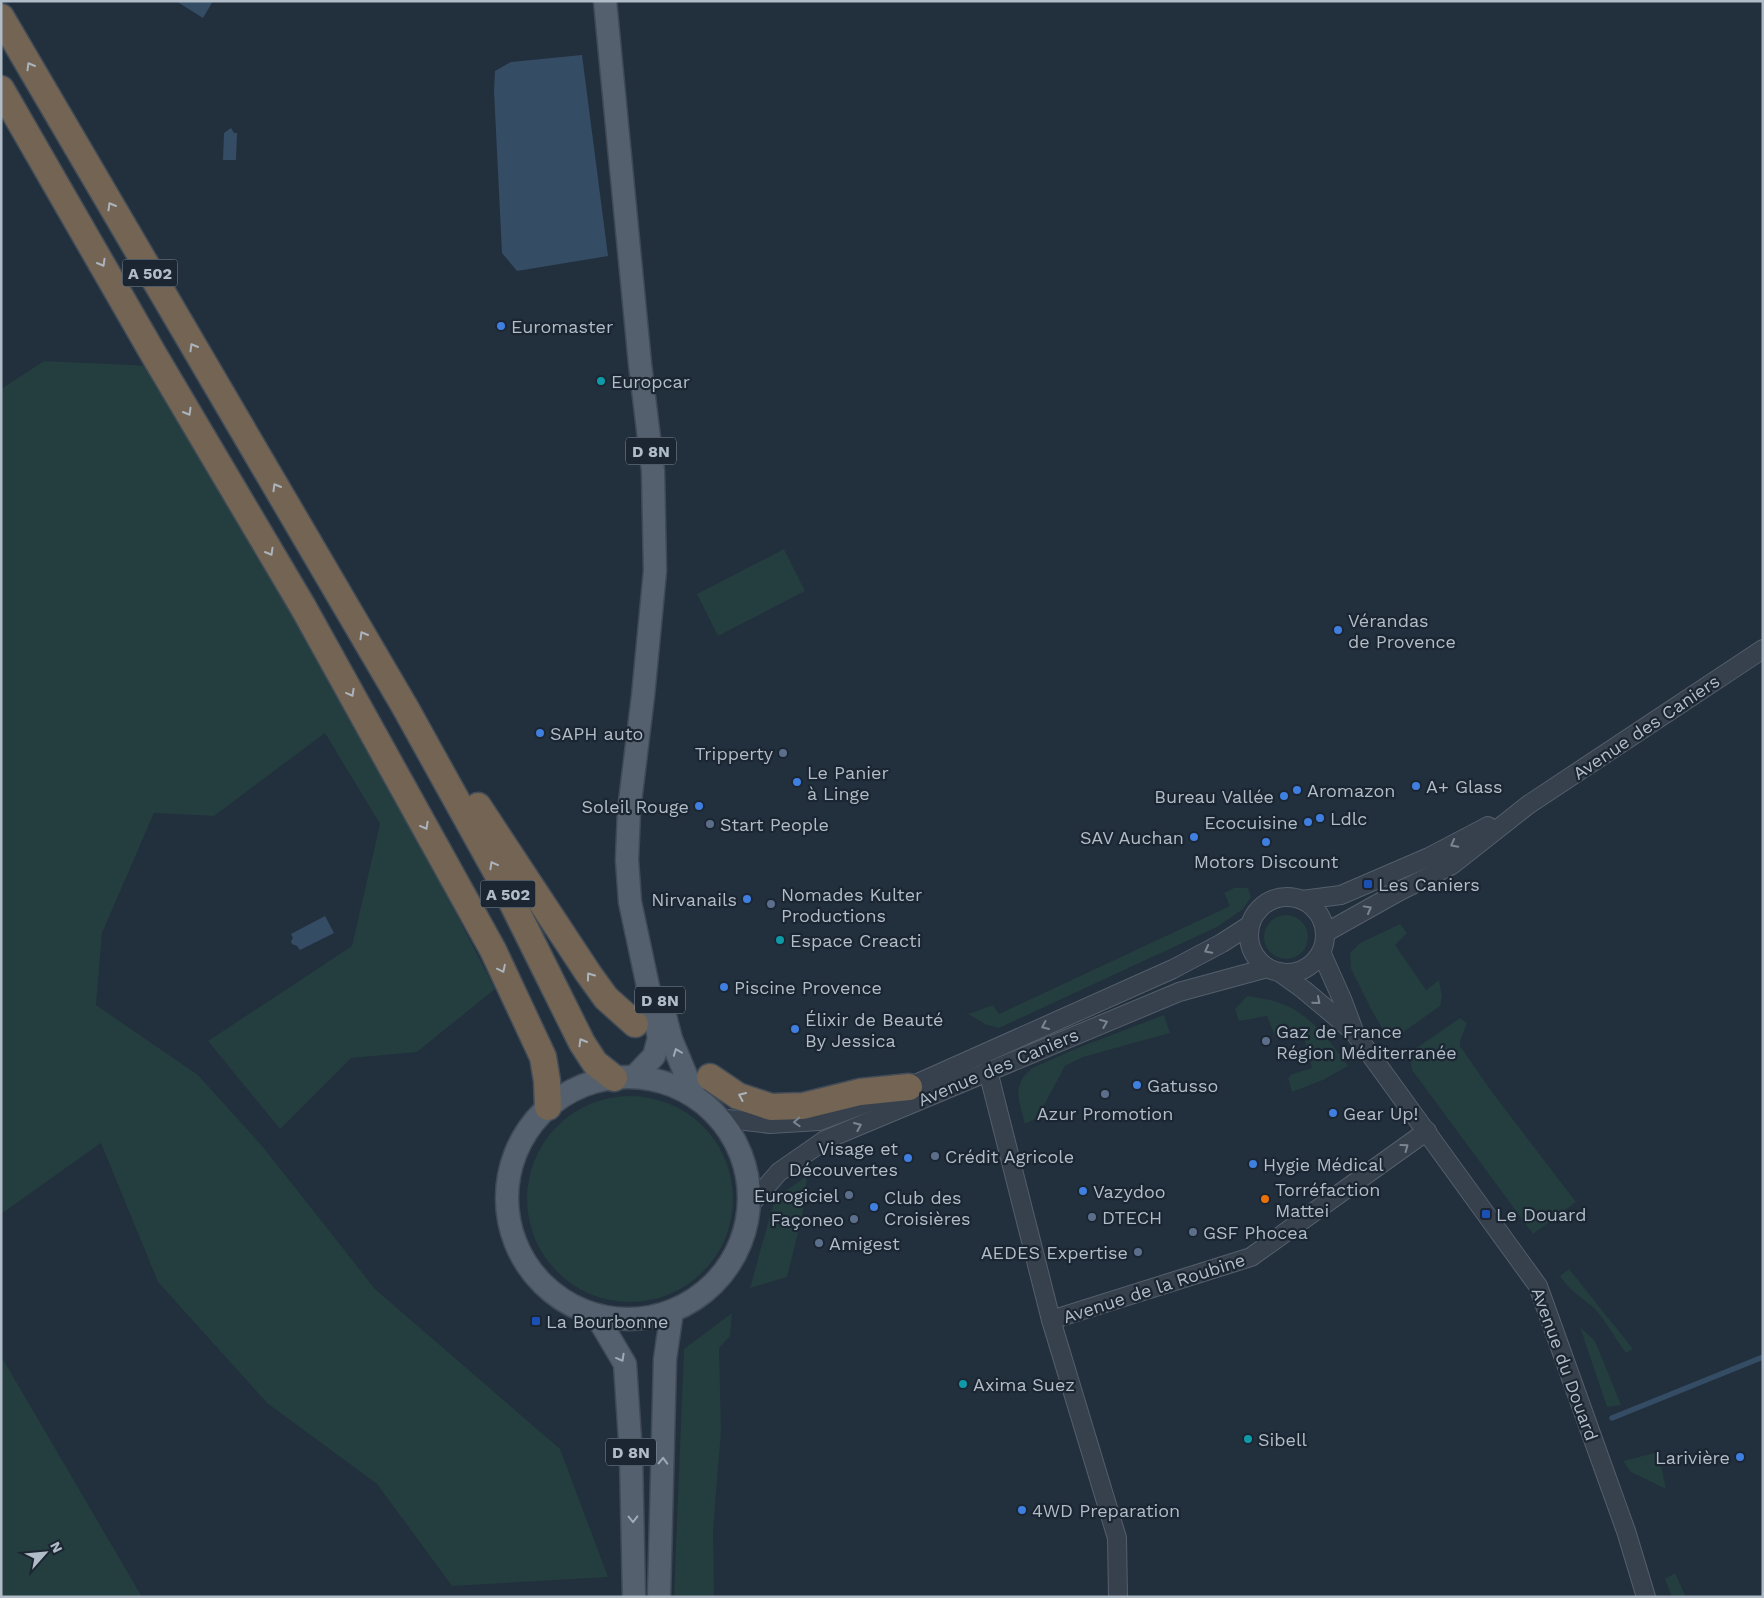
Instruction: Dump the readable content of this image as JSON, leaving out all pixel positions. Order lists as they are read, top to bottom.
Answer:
{
  "streets": {
    "highway": ["A 502"],
    "main road": ["D 8N"],
    "street": ["Avenue des Caniers", "Avenue de la Roubine", "Avenue du Douard"]
  },
  "crossings": [
    ["A 502", "D 8N"],
    ["Avenue des Caniers", "Avenue du Douard"],
    ["Avenue de la Roubine", "Avenue du Douard"]
  ],
  "one_way": ["Avenue de la Roubine"],
  "places": {
    "other": [
      "Euromaster",
      "Europcar",
      "Vérandas de Provence",
      "SAPH auto",
      "Tripperty",
      "Le Panier à Linge",
      "A+ Glass",
      "Aromazon",
      "Bureau Vallée",
      "Soleil Rouge",
      "Ldlc",
      "Ecocuisine",
      "Start People",
      "SAV Auchan",
      "Motors Discount",
      "Nirvanails",
      "Nomades Kulter Productions",
      "Espace Creacti",
      "Piscine Provence",
      "Élixir de Beauté By Jessica",
      "Gaz de France Région Méditerranée",
      "Gatusso",
      "Azur Promotion",
      "Gear Up!",
      "Crédit Agricole",
      "Visage et Découvertes",
      "Hygie Médical",
      "Vazydoo",
      "Eurogiciel",
      "Torréfaction Mattei",
      "Club des Croisières",
      "DTECH",
      "Façoneo",
      "GSF Phocea",
      "Amigest",
      "AEDES Expertise",
      "Axima Suez",
      "Sibell",
      "Larivière",
      "4WD Preparation"
    ],
    "transit": ["Les Caniers", "Le Douard", "La Bourbonne"]
  },
  "north": "top right"
}
